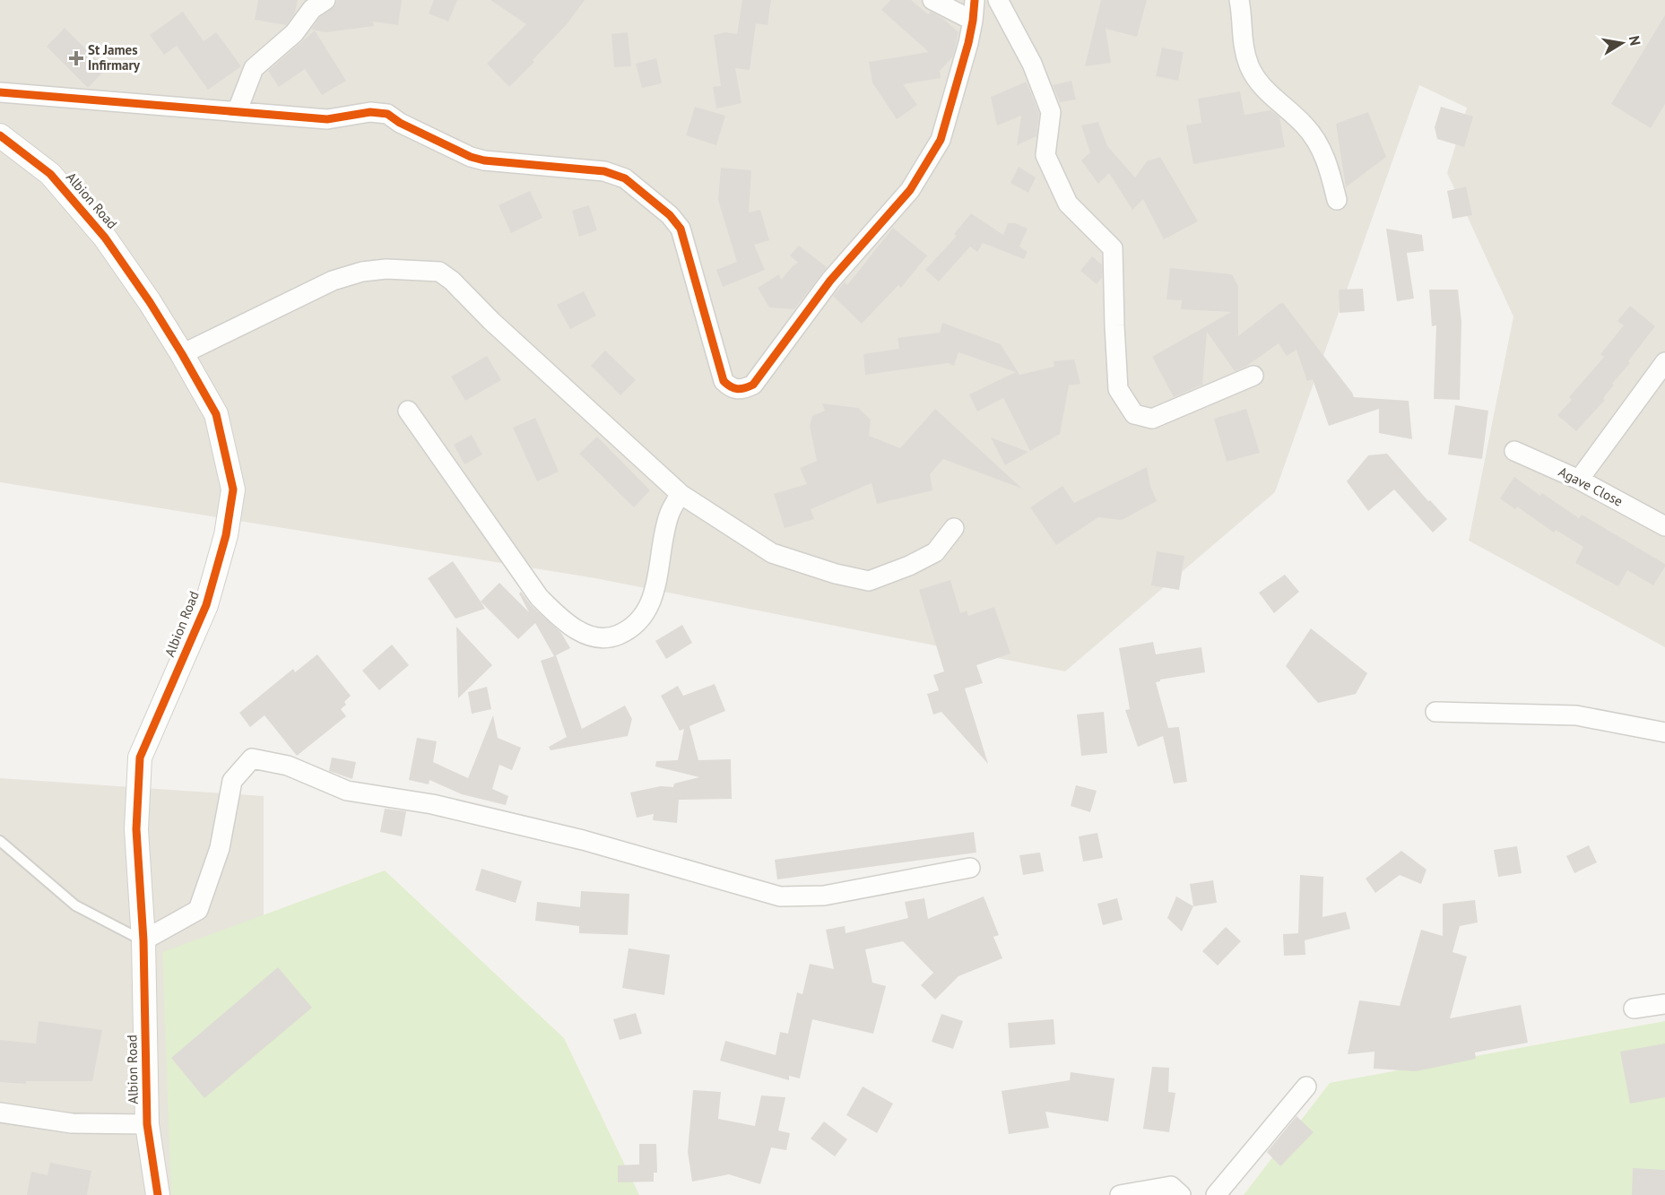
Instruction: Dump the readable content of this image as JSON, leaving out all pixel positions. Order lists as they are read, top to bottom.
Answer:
{
  "streets": {
    "street": ["Albion Road", "Agave Close"]
  },
  "places": {
    "health": ["St James Infirmary"]
  },
  "north": "right"
}
